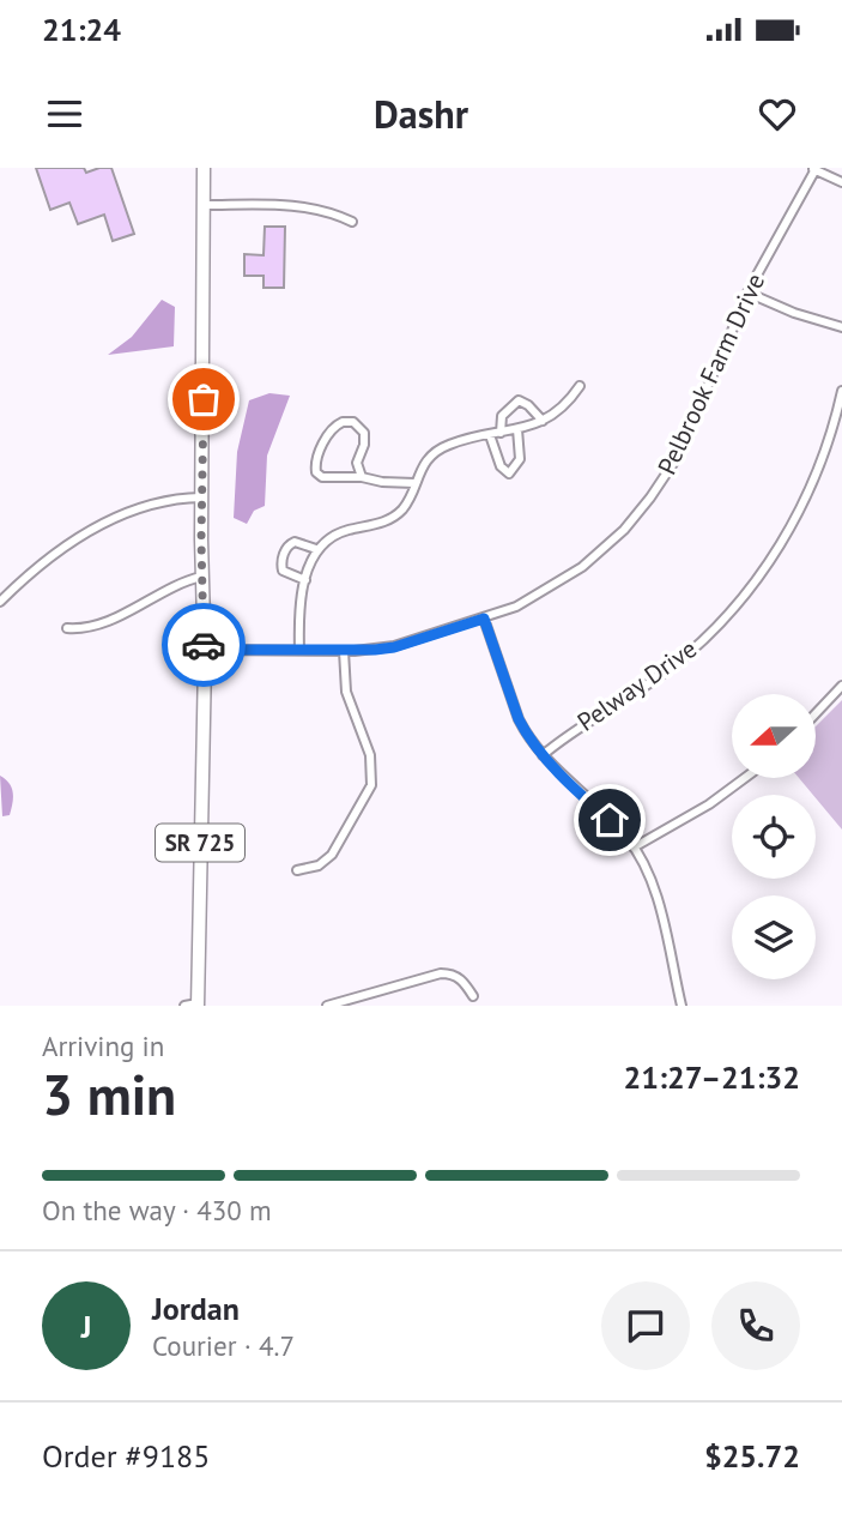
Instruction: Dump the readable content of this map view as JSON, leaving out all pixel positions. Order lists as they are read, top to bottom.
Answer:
{
  "streets": {
    "main road": ["SR 725"],
    "street": ["Pelbrook Farm Drive", "Pelway Drive"]
  },
  "crossings": [
    ["Pelbrook Farm Drive", "SR 725"]
  ],
  "north": "left",
  "page": {
    "status": "21:24",
    "header": "Dashr",
    "heading": ["3 min", "Arriving in", "21:27–21:32"],
    "panel": [
      "Jordan",
      "Courier · 4.7",
      "Order #9185",
      "$25.72"
    ],
    "bar": "On the way · 430 m",
    "round": "J"
  }
}
